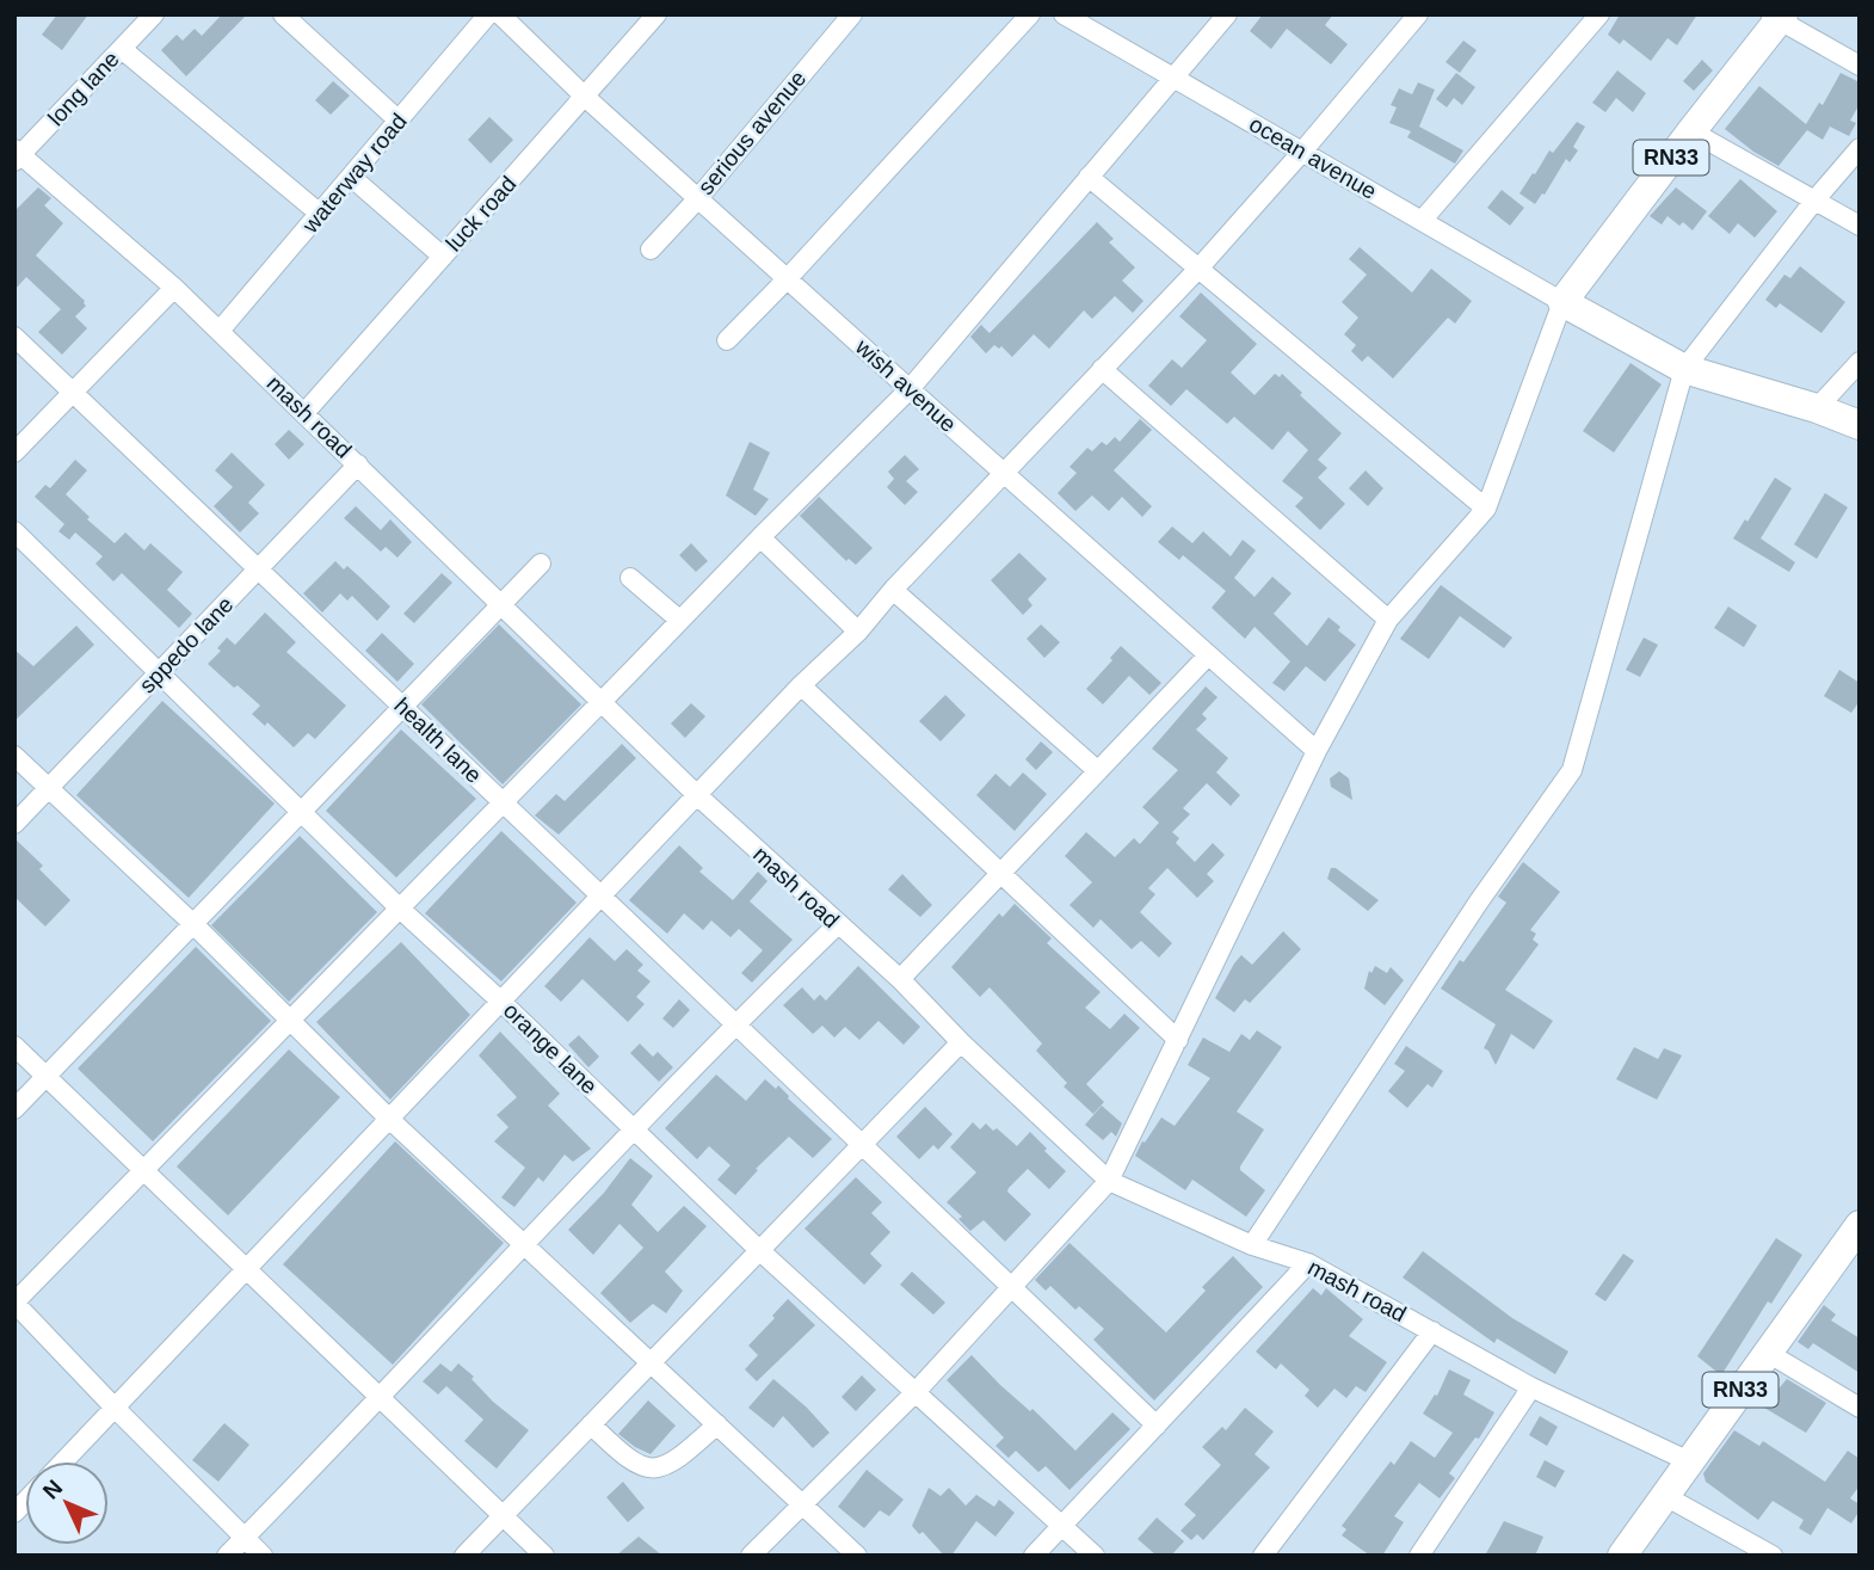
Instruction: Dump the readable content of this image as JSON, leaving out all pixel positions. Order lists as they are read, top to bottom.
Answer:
{
  "streets": {
    "main road": ["RN33"],
    "street": [
      "long lane",
      "serious avenue",
      "ocean avenue",
      "waterway road",
      "luck road",
      "wish avenue",
      "mash road",
      "sppedo lane",
      "health lane",
      "orange lane"
    ]
  },
  "crossings": [
    ["long lane", "mash road"],
    ["serious avenue", "wish avenue"],
    ["ocean avenue", "RN33"],
    ["RN33", "wish avenue"],
    ["RN33", "mash road"],
    ["RN33", "health lane"],
    ["RN33", "orange lane"],
    ["waterway road", "mash road"],
    ["luck road", "wish avenue"],
    ["luck road", "mash road"],
    ["mash road", "sppedo lane"],
    ["sppedo lane", "health lane"],
    ["sppedo lane", "orange lane"]
  ],
  "north": "top left"
}
